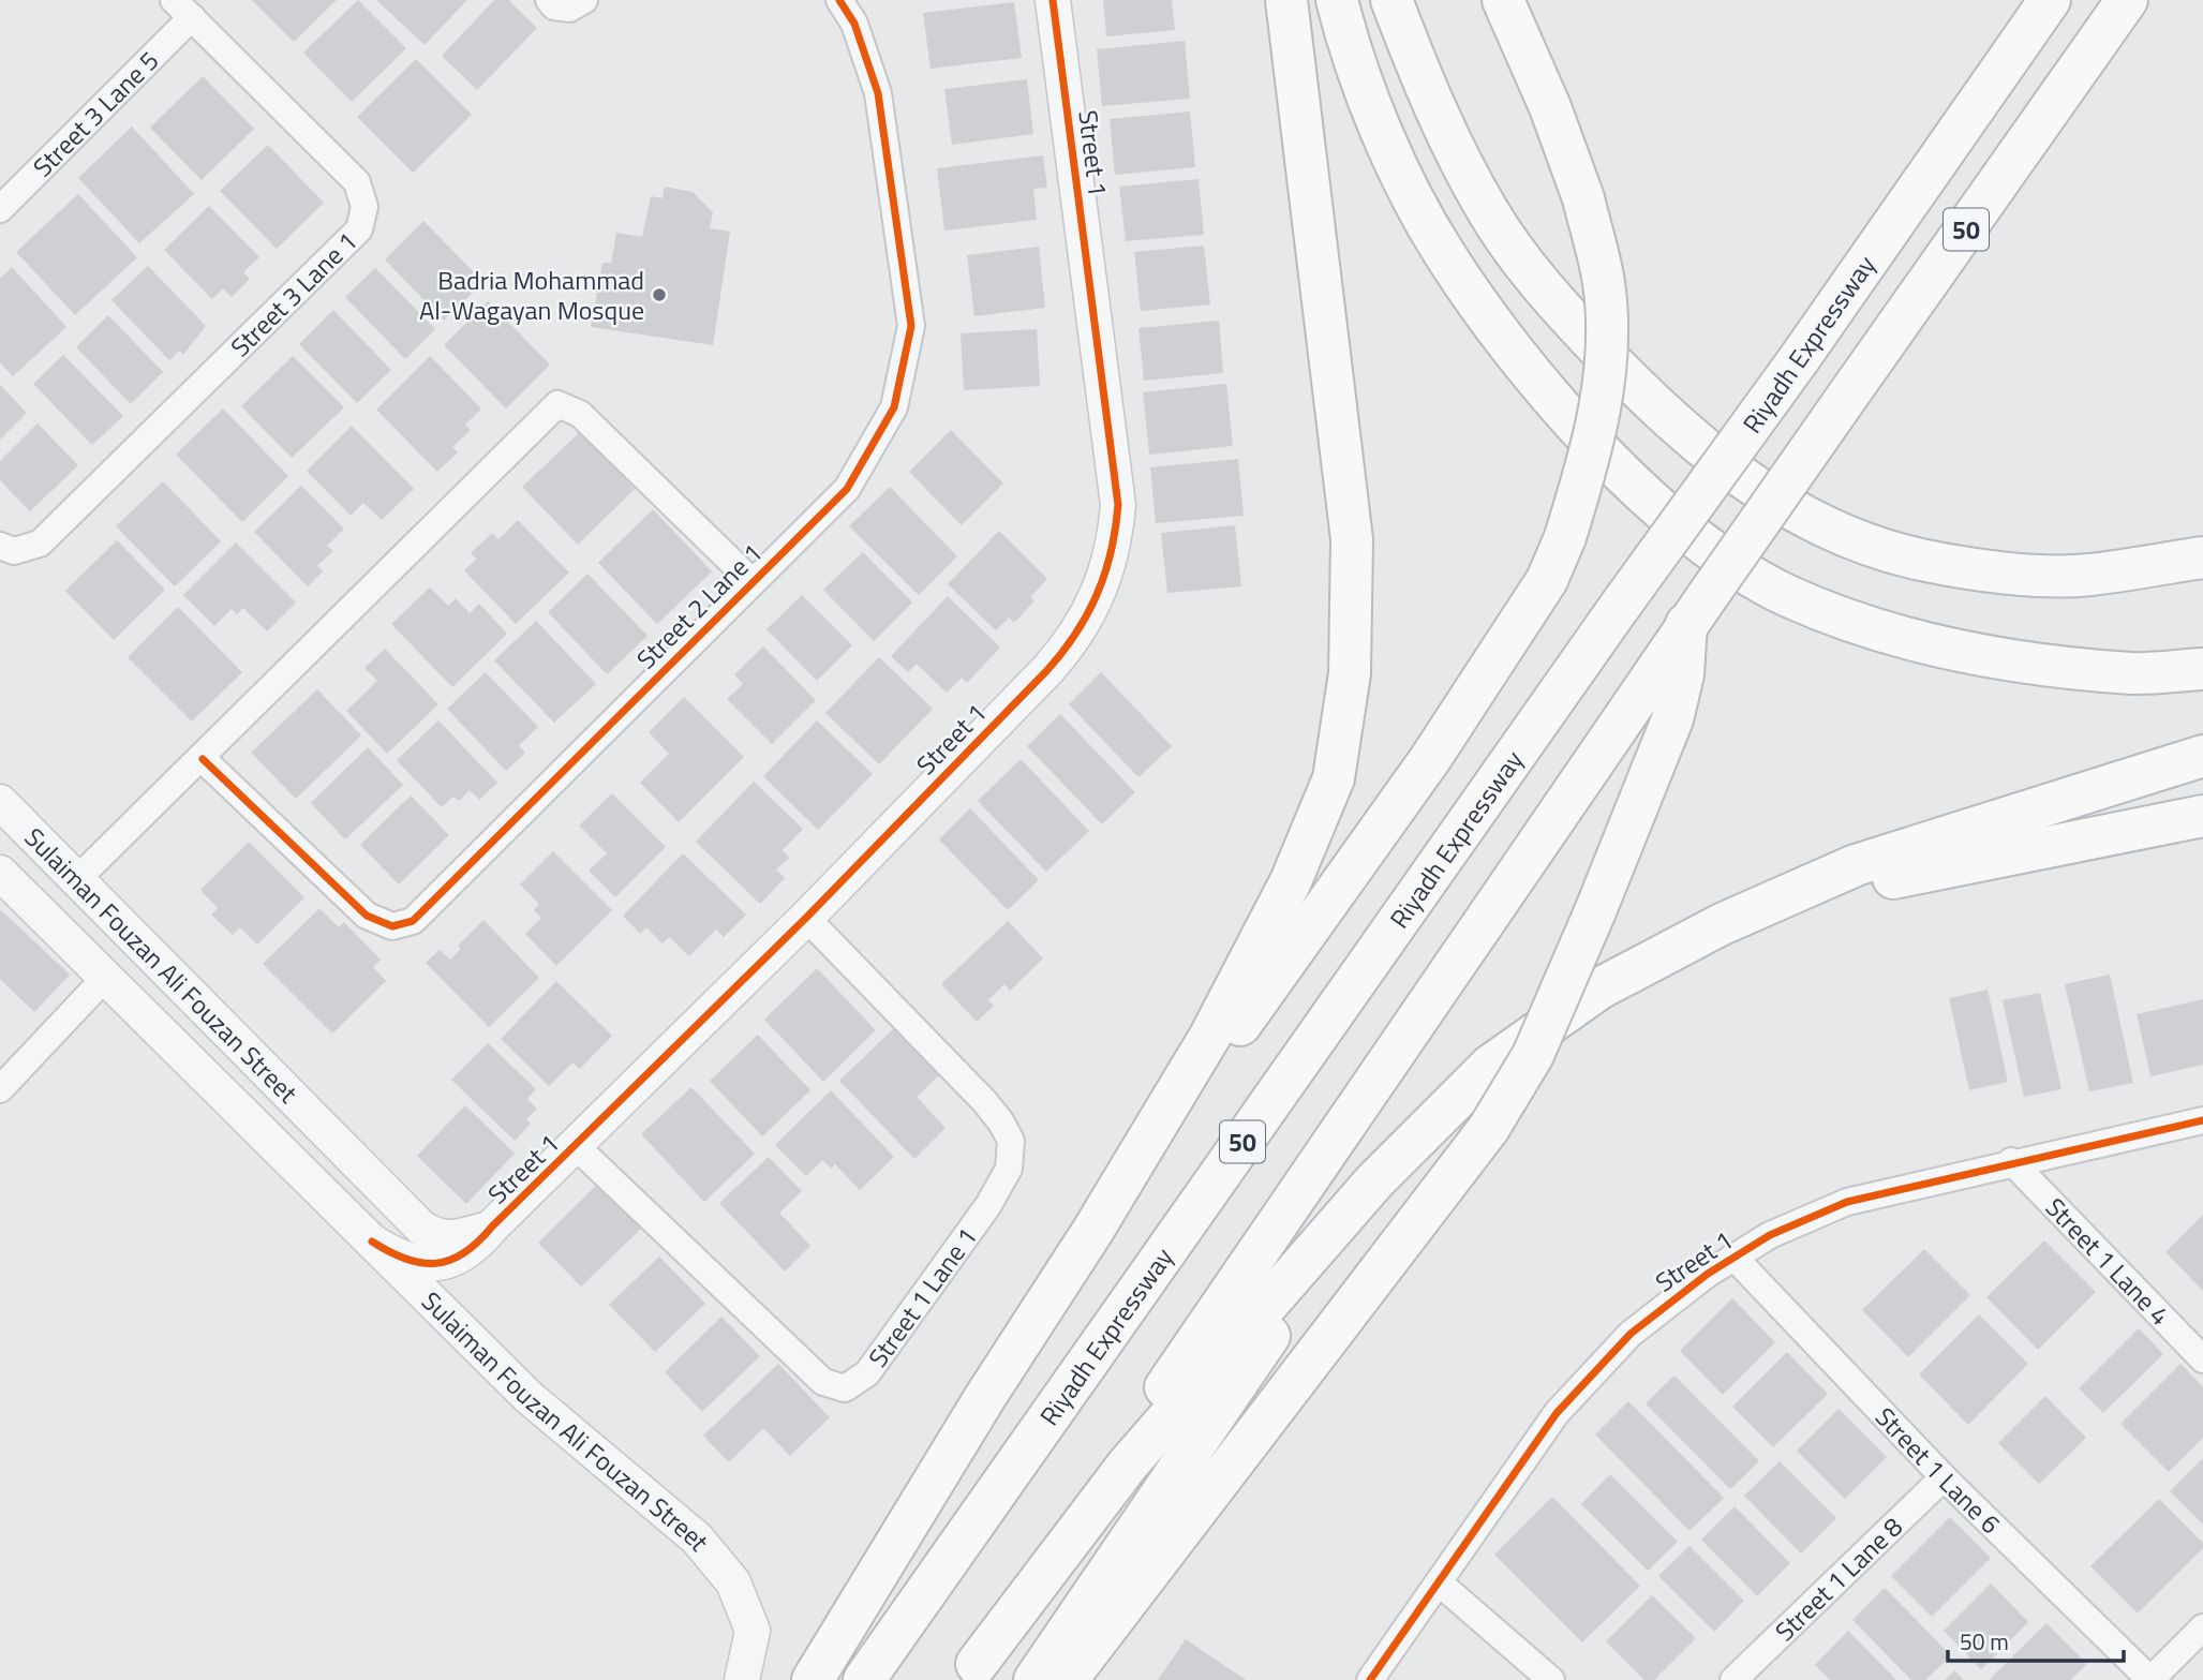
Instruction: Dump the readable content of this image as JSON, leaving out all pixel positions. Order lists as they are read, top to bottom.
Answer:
{
  "streets": {
    "highway": ["50", "Riyadh Expressway"],
    "street": [
      "Street 3 Lane 5",
      "Street 1",
      "Street 3 Lane 1",
      "Street 2 Lane 1",
      "Sulaiman Fouzan Ali Fouzan Street",
      "Street 1 Lane 4",
      "Street 1 Lane 1",
      "Street 1 Lane 6",
      "Street 1 Lane 8"
    ]
  },
  "crossings": [
    ["Street 3 Lane 5", "Street 3 Lane 1"],
    ["Street 1", "Sulaiman Fouzan Ali Fouzan Street"],
    ["Street 1", "Street 1 Lane 4"],
    ["Street 1", "Street 1 Lane 1"],
    ["Street 1", "Street 1 Lane 6"],
    ["Street 2 Lane 1", "Sulaiman Fouzan Ali Fouzan Street"],
    ["Street 1 Lane 6", "Street 1 Lane 8"]
  ],
  "places": ["Badria Mohammad Al-Wagayan Mosque"],
  "scale_bar": "50 m"
}
